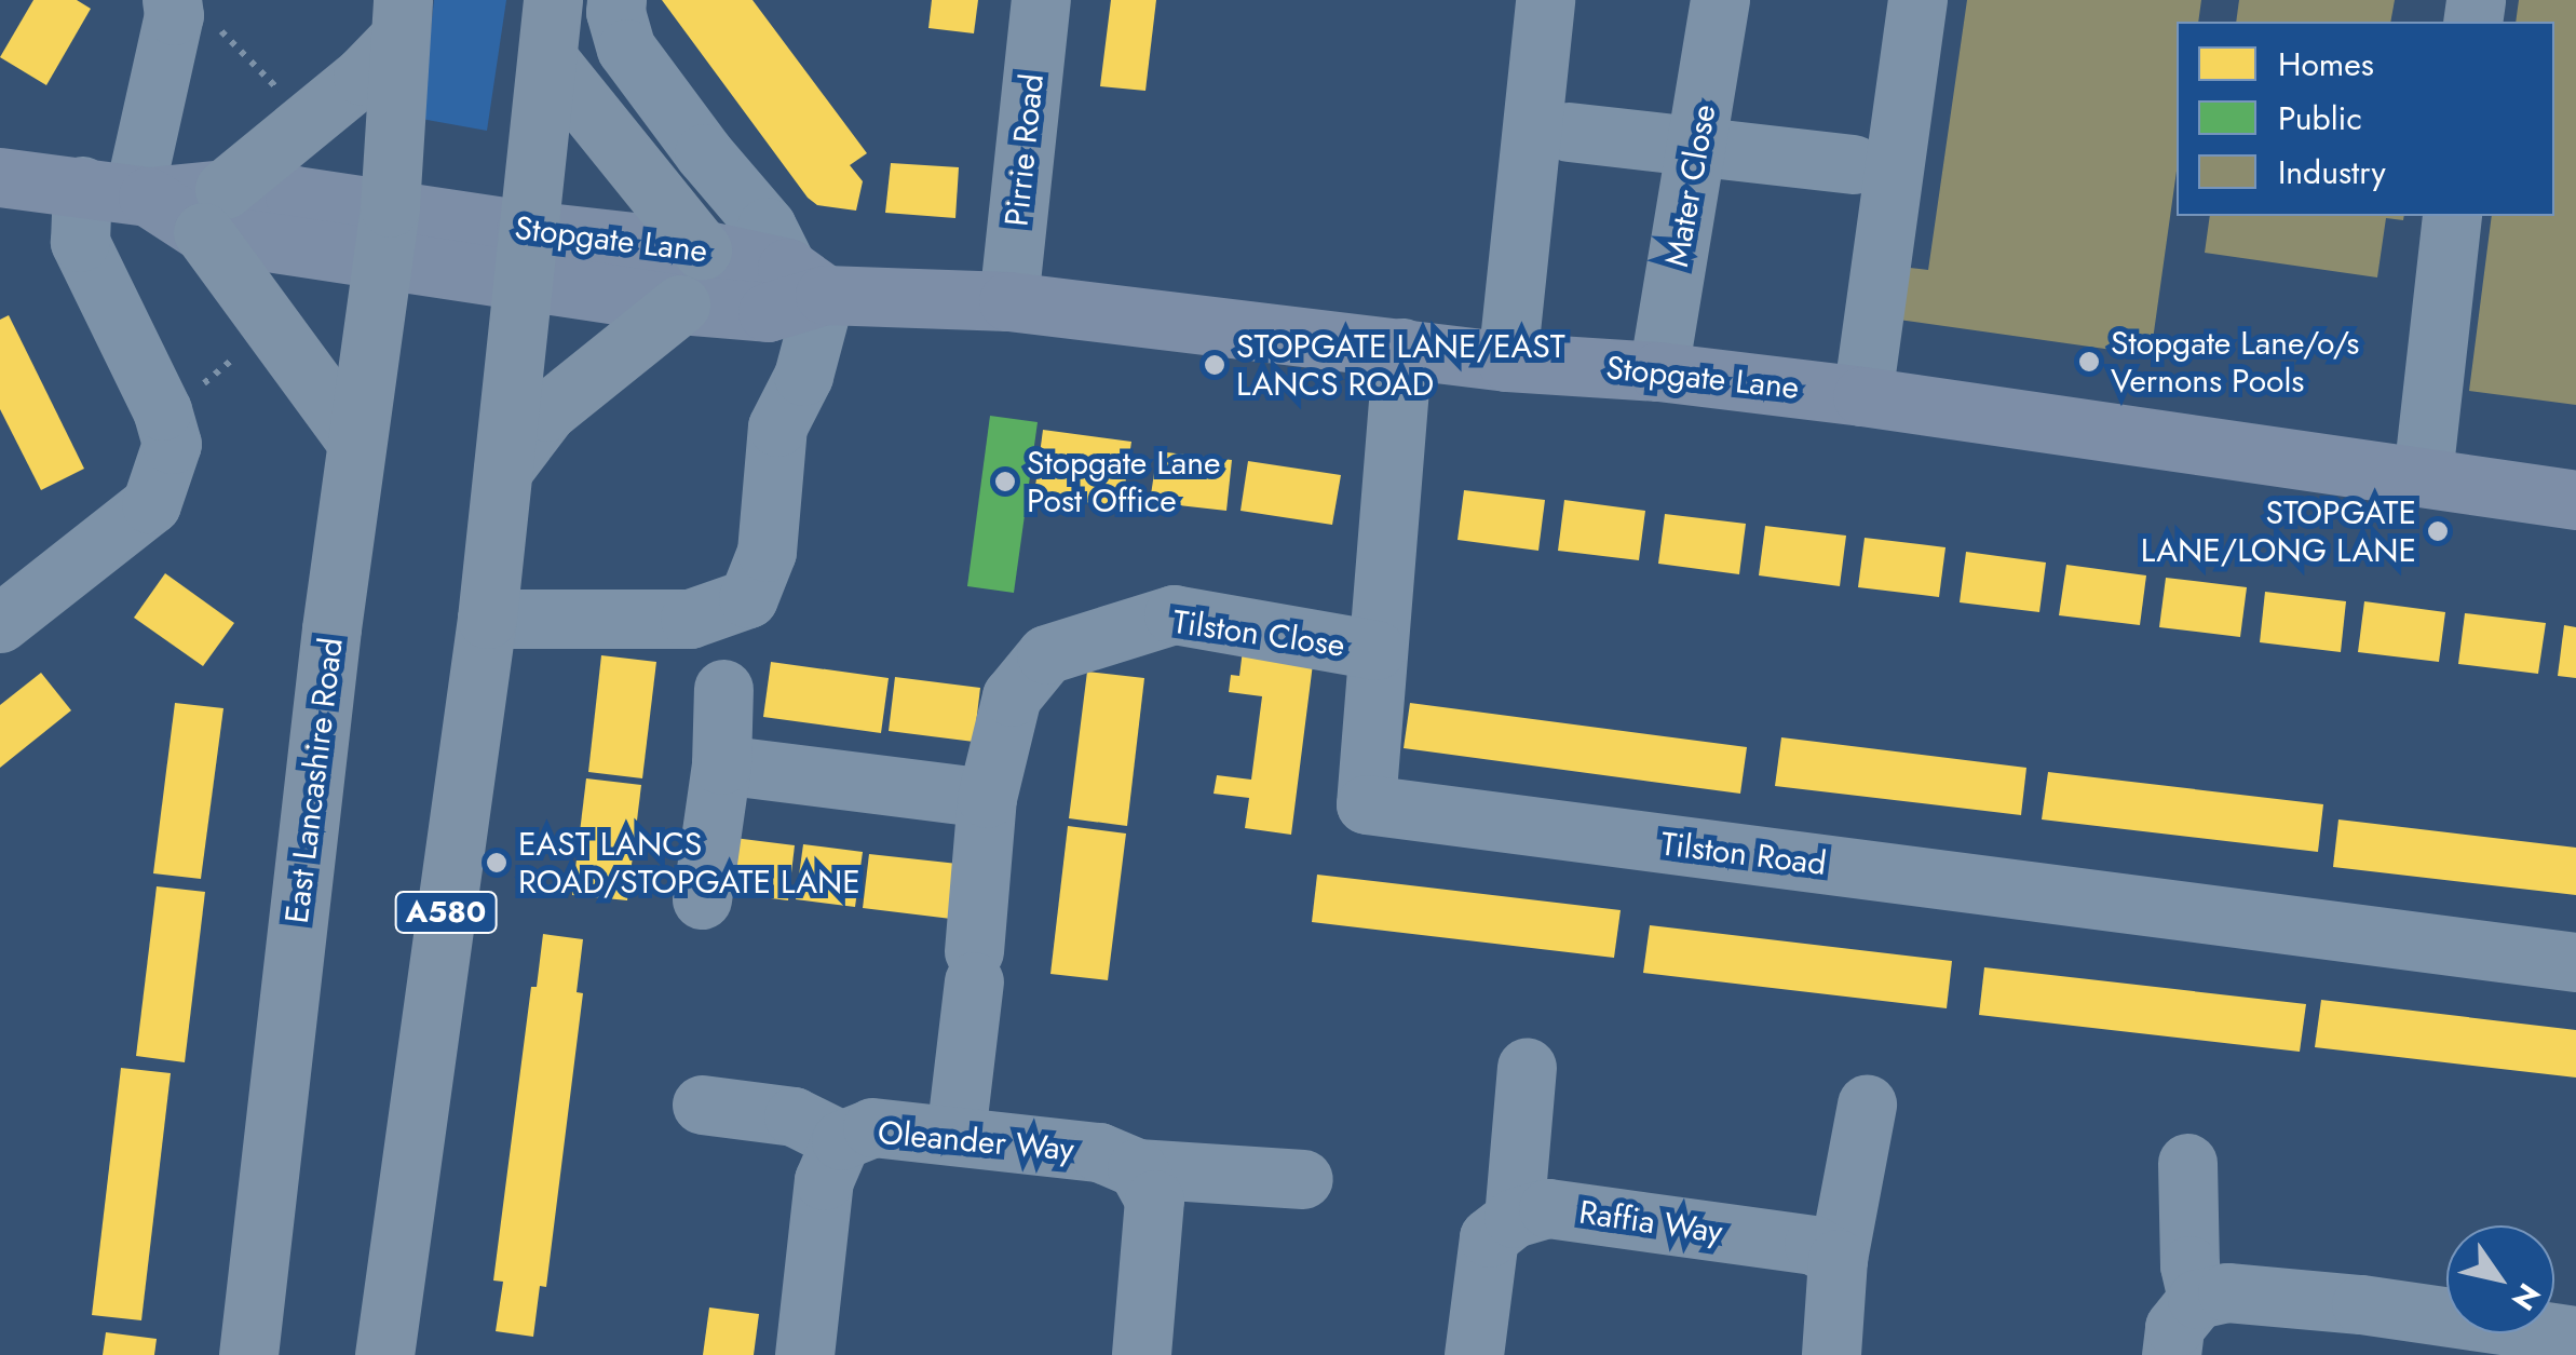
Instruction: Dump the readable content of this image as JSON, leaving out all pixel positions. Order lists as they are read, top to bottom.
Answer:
{
  "streets": {
    "highway": ["East Lancashire Road", "A580"],
    "main road": ["Stopgate Lane"],
    "street": [
      "Pirrie Road",
      "Mater Close",
      "Tilston Close",
      "Tilston Road",
      "Oleander Way",
      "Raffia Way"
    ]
  },
  "crossings": [
    ["Pirrie Road", "Stopgate Lane"],
    ["Mater Close", "Stopgate Lane"],
    ["Stopgate Lane", "East Lancashire Road"],
    ["Stopgate Lane", "Tilston Road"],
    ["Stopgate Lane", "A580"],
    ["Tilston Close", "Tilston Road"],
    ["Tilston Close", "Oleander Way"]
  ],
  "places": [
    "Stopgate Lane/o/s Vernons Pools",
    "STOPGATE LANE/EAST LANCS ROAD",
    "Stopgate Lane Post Office",
    "STOPGATE LANE/LONG LANE",
    "EAST LANCS ROAD/STOPGATE LANE"
  ],
  "legend": ["Homes", "Public", "Industry"],
  "north": "bottom right"
}
